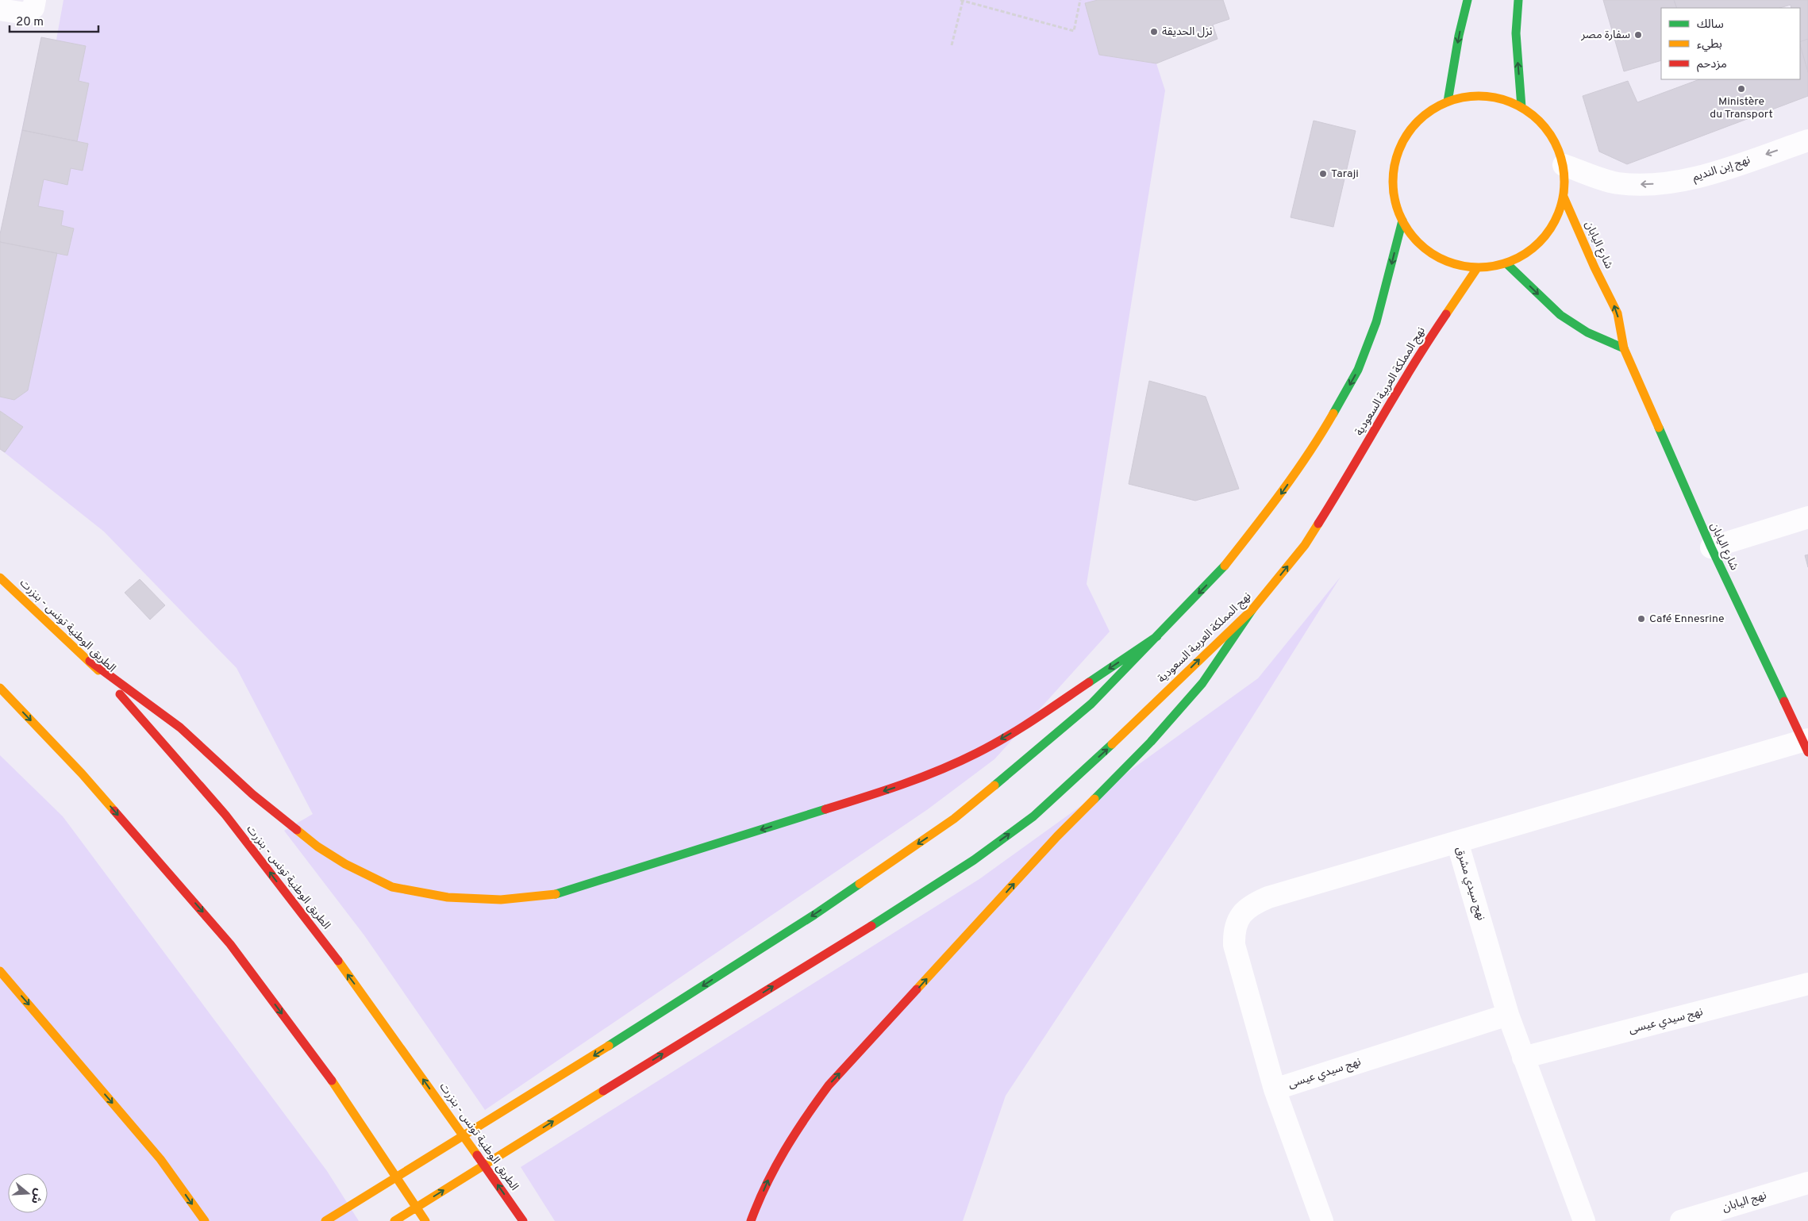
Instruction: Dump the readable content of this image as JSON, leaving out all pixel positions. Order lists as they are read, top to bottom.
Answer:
{
  "streets": {
    "main road": ["شارع اليابان", "نهج المملكة العربية السعودية", "الطريق الوطنية تونس - بنزرت"],
    "street": [
      "نهج إبن النديم",
      "نهج سيدي مشرق",
      "نهج سيدي عيسى",
      "نهج اليابان"
    ]
  },
  "crossings": [
    ["شارع اليابان", "نهج سيدي مشرق"],
    ["نهج سيدي مشرق", "نهج سيدي عيسى"]
  ],
  "one_way": ["نهج إبن النديم"],
  "places": [
    "نزل الحديقة",
    "سفارة مصر",
    "Ministère du Transport",
    "Taraji",
    "Café Ennesrine"
  ],
  "legend": ["سالك", "بطيء", "مزدحم"],
  "scale_bar": "20 m",
  "north": "right"
}
